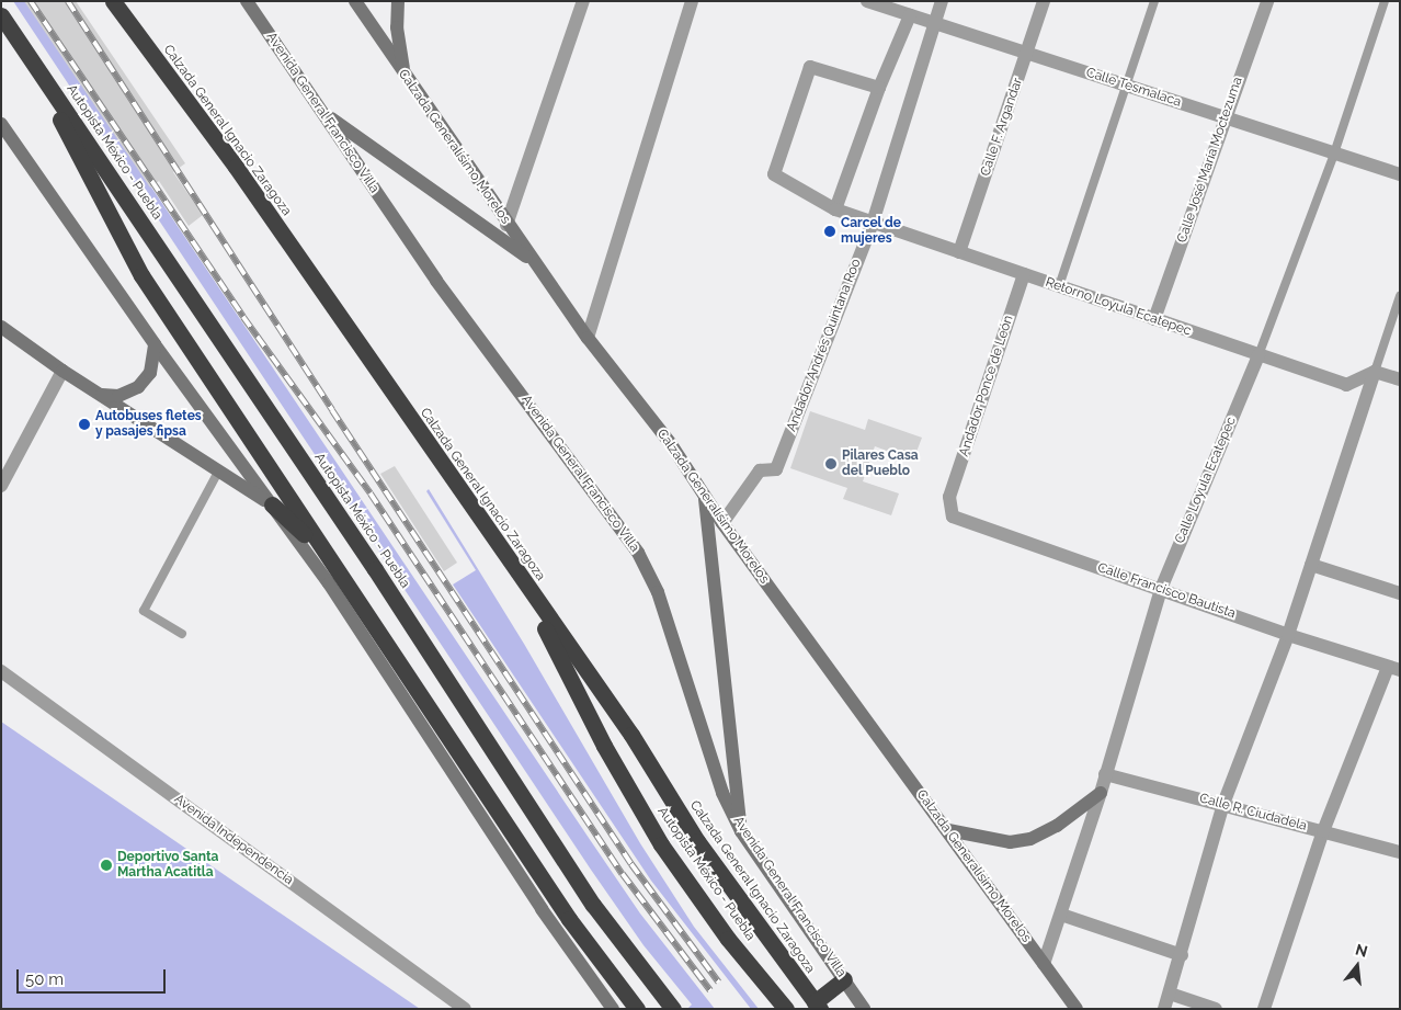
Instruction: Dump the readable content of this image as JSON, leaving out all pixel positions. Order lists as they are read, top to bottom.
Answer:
{
  "streets": {
    "highway": ["Calzada General Ignacio Zaragoza", "Autopista México - Puebla"],
    "street": [
      "Calle Tesmalaca",
      "Avenida General Francisco Villa",
      "Calle F. Argandar",
      "Calzada Generalísimo Morelos",
      "Calle José María Moctezuma",
      "Retorno Loyula Ecatepec",
      "Andador Andrés Quintana Roo",
      "Andador Ponce de León",
      "Calle Loyula Ecatepec",
      "Calle Francisco Bautista",
      "Calle R. Ciudadela",
      "Avenida Independencia"
    ]
  },
  "crossings": [
    ["Calle Tesmalaca", "Calle F. Argandar"],
    ["Calle Tesmalaca", "Calle José María Moctezuma"],
    ["Calle Tesmalaca", "Andador Andrés Quintana Roo"],
    ["Calle Tesmalaca", "Calle Loyula Ecatepec"],
    ["Calle F. Argandar", "Retorno Loyula Ecatepec"],
    ["Calzada General Ignacio Zaragoza", "Autopista México - Puebla"],
    ["Calzada Generalísimo Morelos", "Andador Andrés Quintana Roo"],
    ["Calzada Generalísimo Morelos", "Calle Loyula Ecatepec"],
    ["Calle José María Moctezuma", "Retorno Loyula Ecatepec"],
    ["Retorno Loyula Ecatepec", "Andador Andrés Quintana Roo"],
    ["Retorno Loyula Ecatepec", "Andador Ponce de León"],
    ["Retorno Loyula Ecatepec", "Calle Loyula Ecatepec"],
    ["Andador Ponce de León", "Calle Francisco Bautista"],
    ["Calle Loyula Ecatepec", "Calle Francisco Bautista"],
    ["Calle Loyula Ecatepec", "Calle R. Ciudadela"]
  ],
  "places": [
    "Carcel de mujeres",
    "Autobuses fletes y pasajes fipsa",
    "Pilares Casa del Pueblo",
    "Deportivo Santa Martha Acatitla"
  ],
  "scale_bar": "50 m",
  "north": "top"
}
